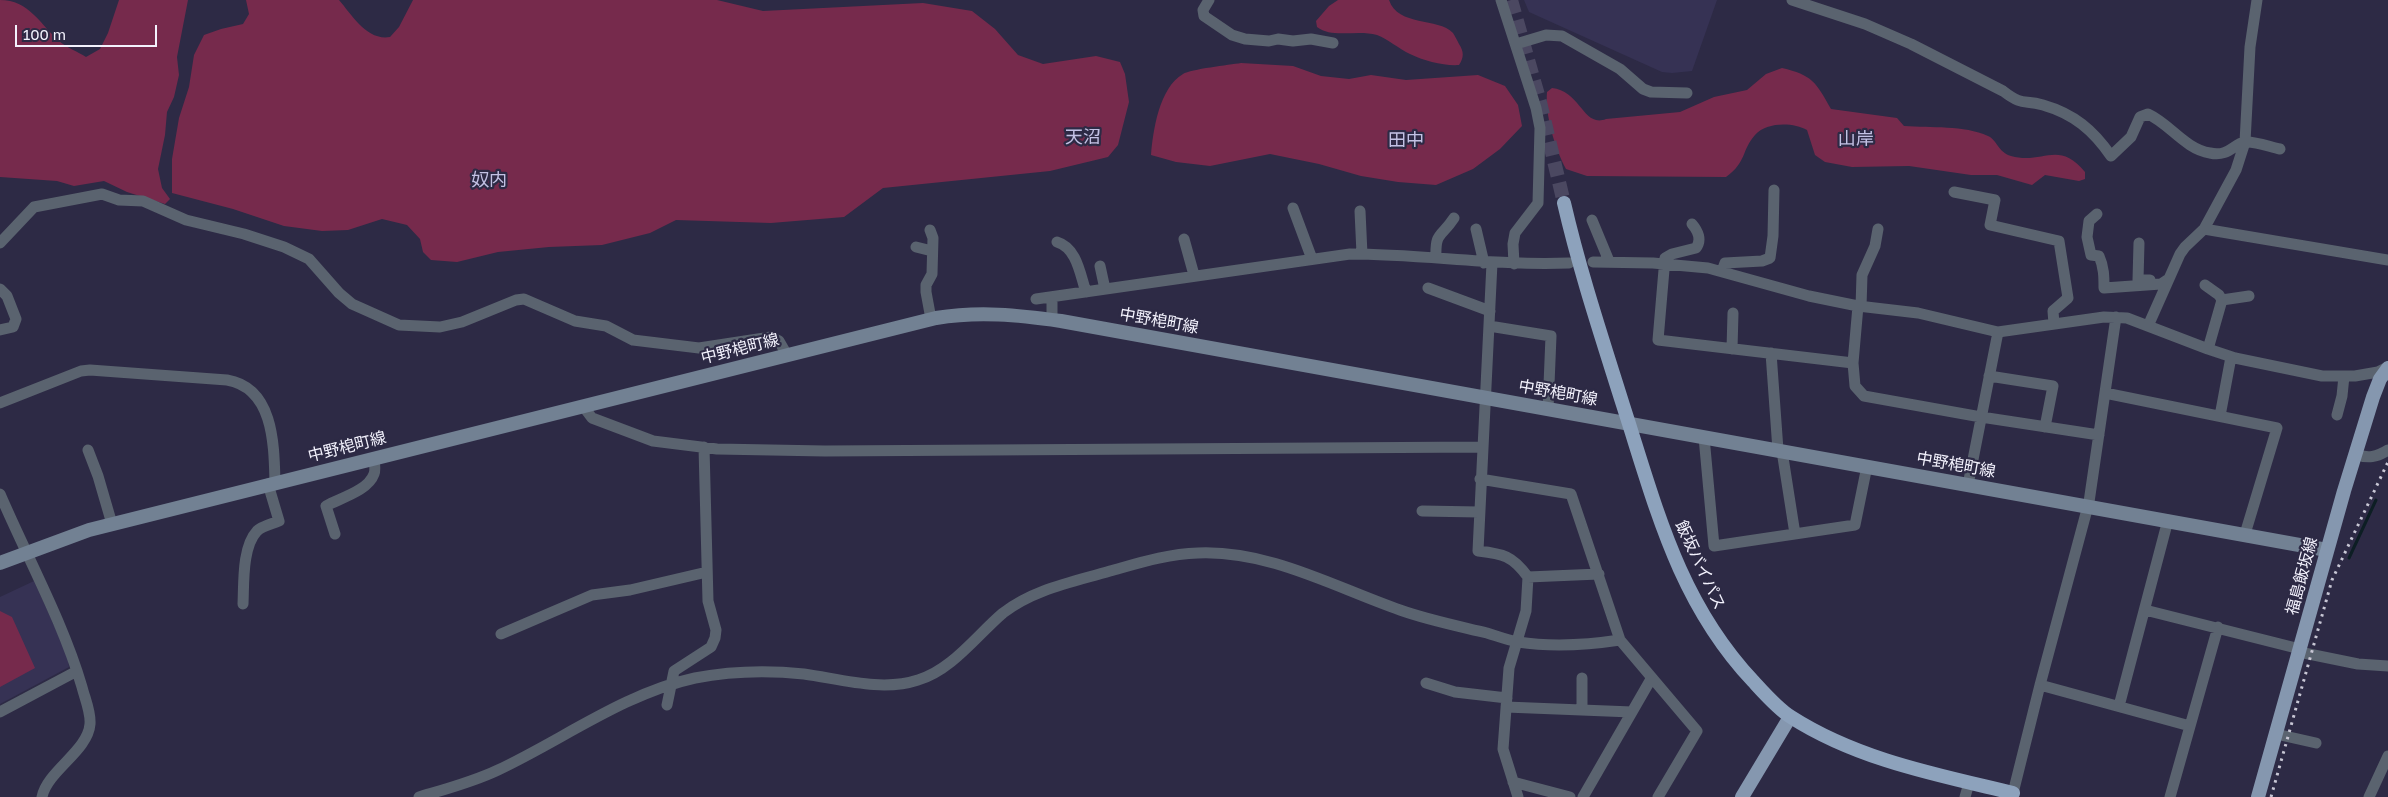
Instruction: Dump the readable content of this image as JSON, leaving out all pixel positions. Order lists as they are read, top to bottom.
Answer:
{
  "streets": {
    "highway": ["飯坂バイパス"],
    "main road": ["中野梍町線", "福島飯坂線"]
  },
  "crossings": [
    ["中野梍町線", "飯坂バイパス"],
    ["中野梍町線", "福島飯坂線"]
  ],
  "districts": [
    "天沼",
    "山岸",
    "田中",
    "奴内"
  ],
  "scale_bar": "100 m"
}
